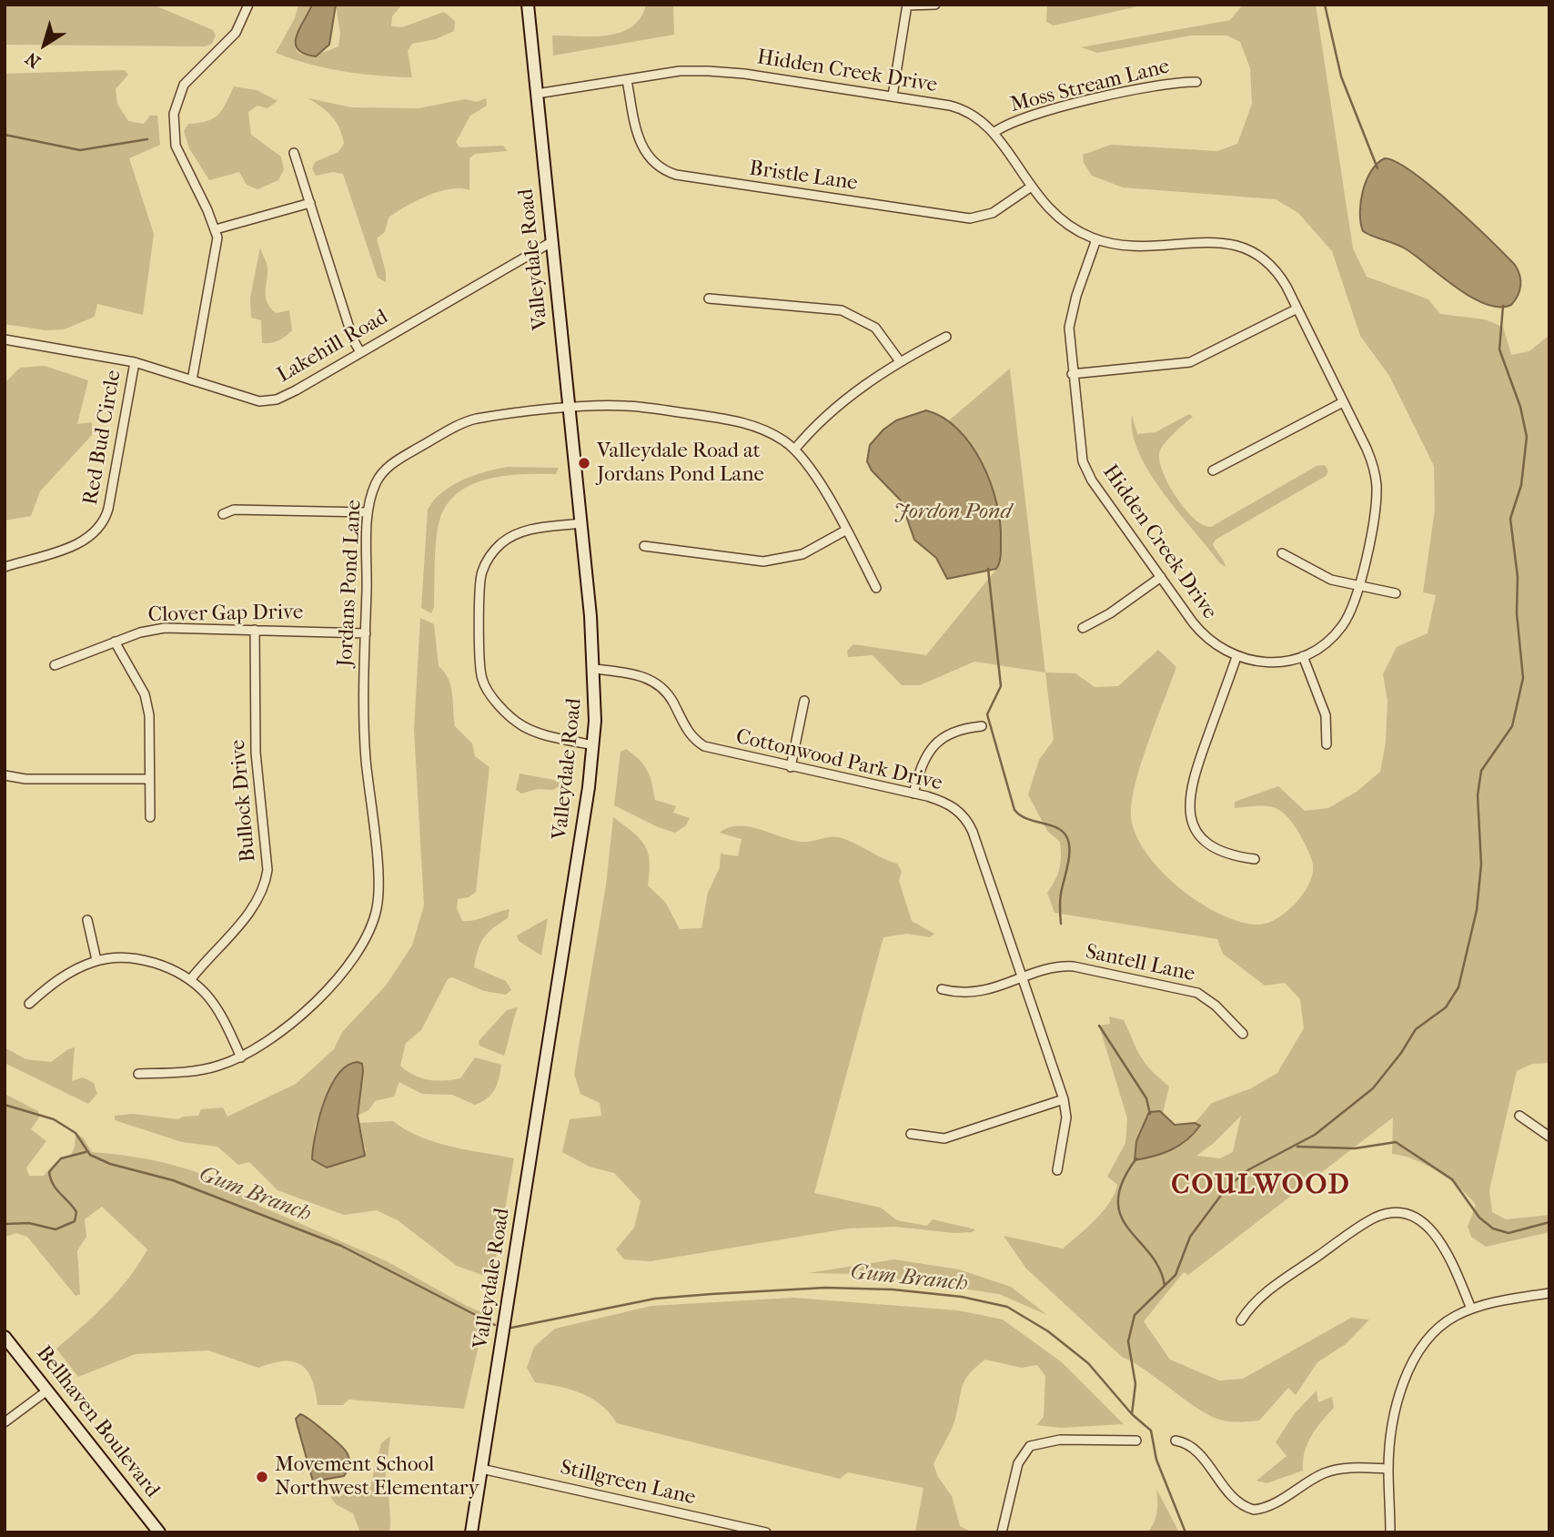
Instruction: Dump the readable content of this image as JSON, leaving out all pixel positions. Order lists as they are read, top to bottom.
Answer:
{
  "streets": {
    "street": [
      "Hidden Creek Drive",
      "Moss Stream Lane",
      "Bristle Lane",
      "Valleydale Road",
      "Lakehill Road",
      "Red Bud Circle",
      "Jordans Pond Lane",
      "Clover Gap Drive",
      "Cottonwood Park Drive",
      "Bullock Drive",
      "Santell Lane",
      "Bellhaven Boulevard",
      "Stillgreen Lane"
    ]
  },
  "crossings": [
    ["Hidden Creek Drive", "Moss Stream Lane"],
    ["Hidden Creek Drive", "Bristle Lane"],
    ["Hidden Creek Drive", "Valleydale Road"],
    ["Valleydale Road", "Lakehill Road"],
    ["Valleydale Road", "Jordans Pond Lane"],
    ["Valleydale Road", "Cottonwood Park Drive"],
    ["Valleydale Road", "Stillgreen Lane"],
    ["Lakehill Road", "Red Bud Circle"],
    ["Jordans Pond Lane", "Clover Gap Drive"],
    ["Clover Gap Drive", "Bullock Drive"],
    ["Cottonwood Park Drive", "Santell Lane"]
  ],
  "districts": ["COULWOOD"],
  "water": ["Jordon Pond", "Gum Branch"],
  "places": ["Valleydale Road at Jordans Pond Lane", "Movement School Northwest Elementary"],
  "north": "bottom left"
}
